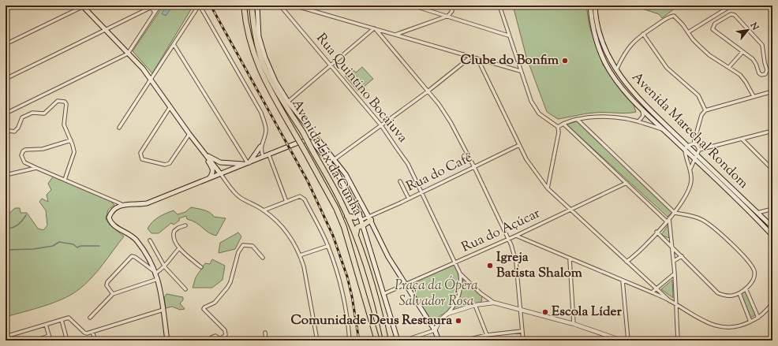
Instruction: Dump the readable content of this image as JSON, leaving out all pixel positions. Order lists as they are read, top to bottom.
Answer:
{
  "streets": {
    "highway": ["Avenida Lix da Cunha"],
    "main road": ["Avenida Marechal Rondom"],
    "street": ["Rua Quintino Bocaiuva", "Rua do Café", "Rua do Açúcar"]
  },
  "crossings": [
    ["Rua Quintino Bocaiuva", "Rua do Café"],
    ["Rua Quintino Bocaiuva", "Rua do Açúcar"]
  ],
  "parks": ["Praça da Ópera Salvador Rosa"],
  "places": [
    "Clube do Bonfim",
    "Igreja Batista Shalom",
    "Escola Líder",
    "Comunidade Deus Restaura"
  ],
  "north": "top right"
}
